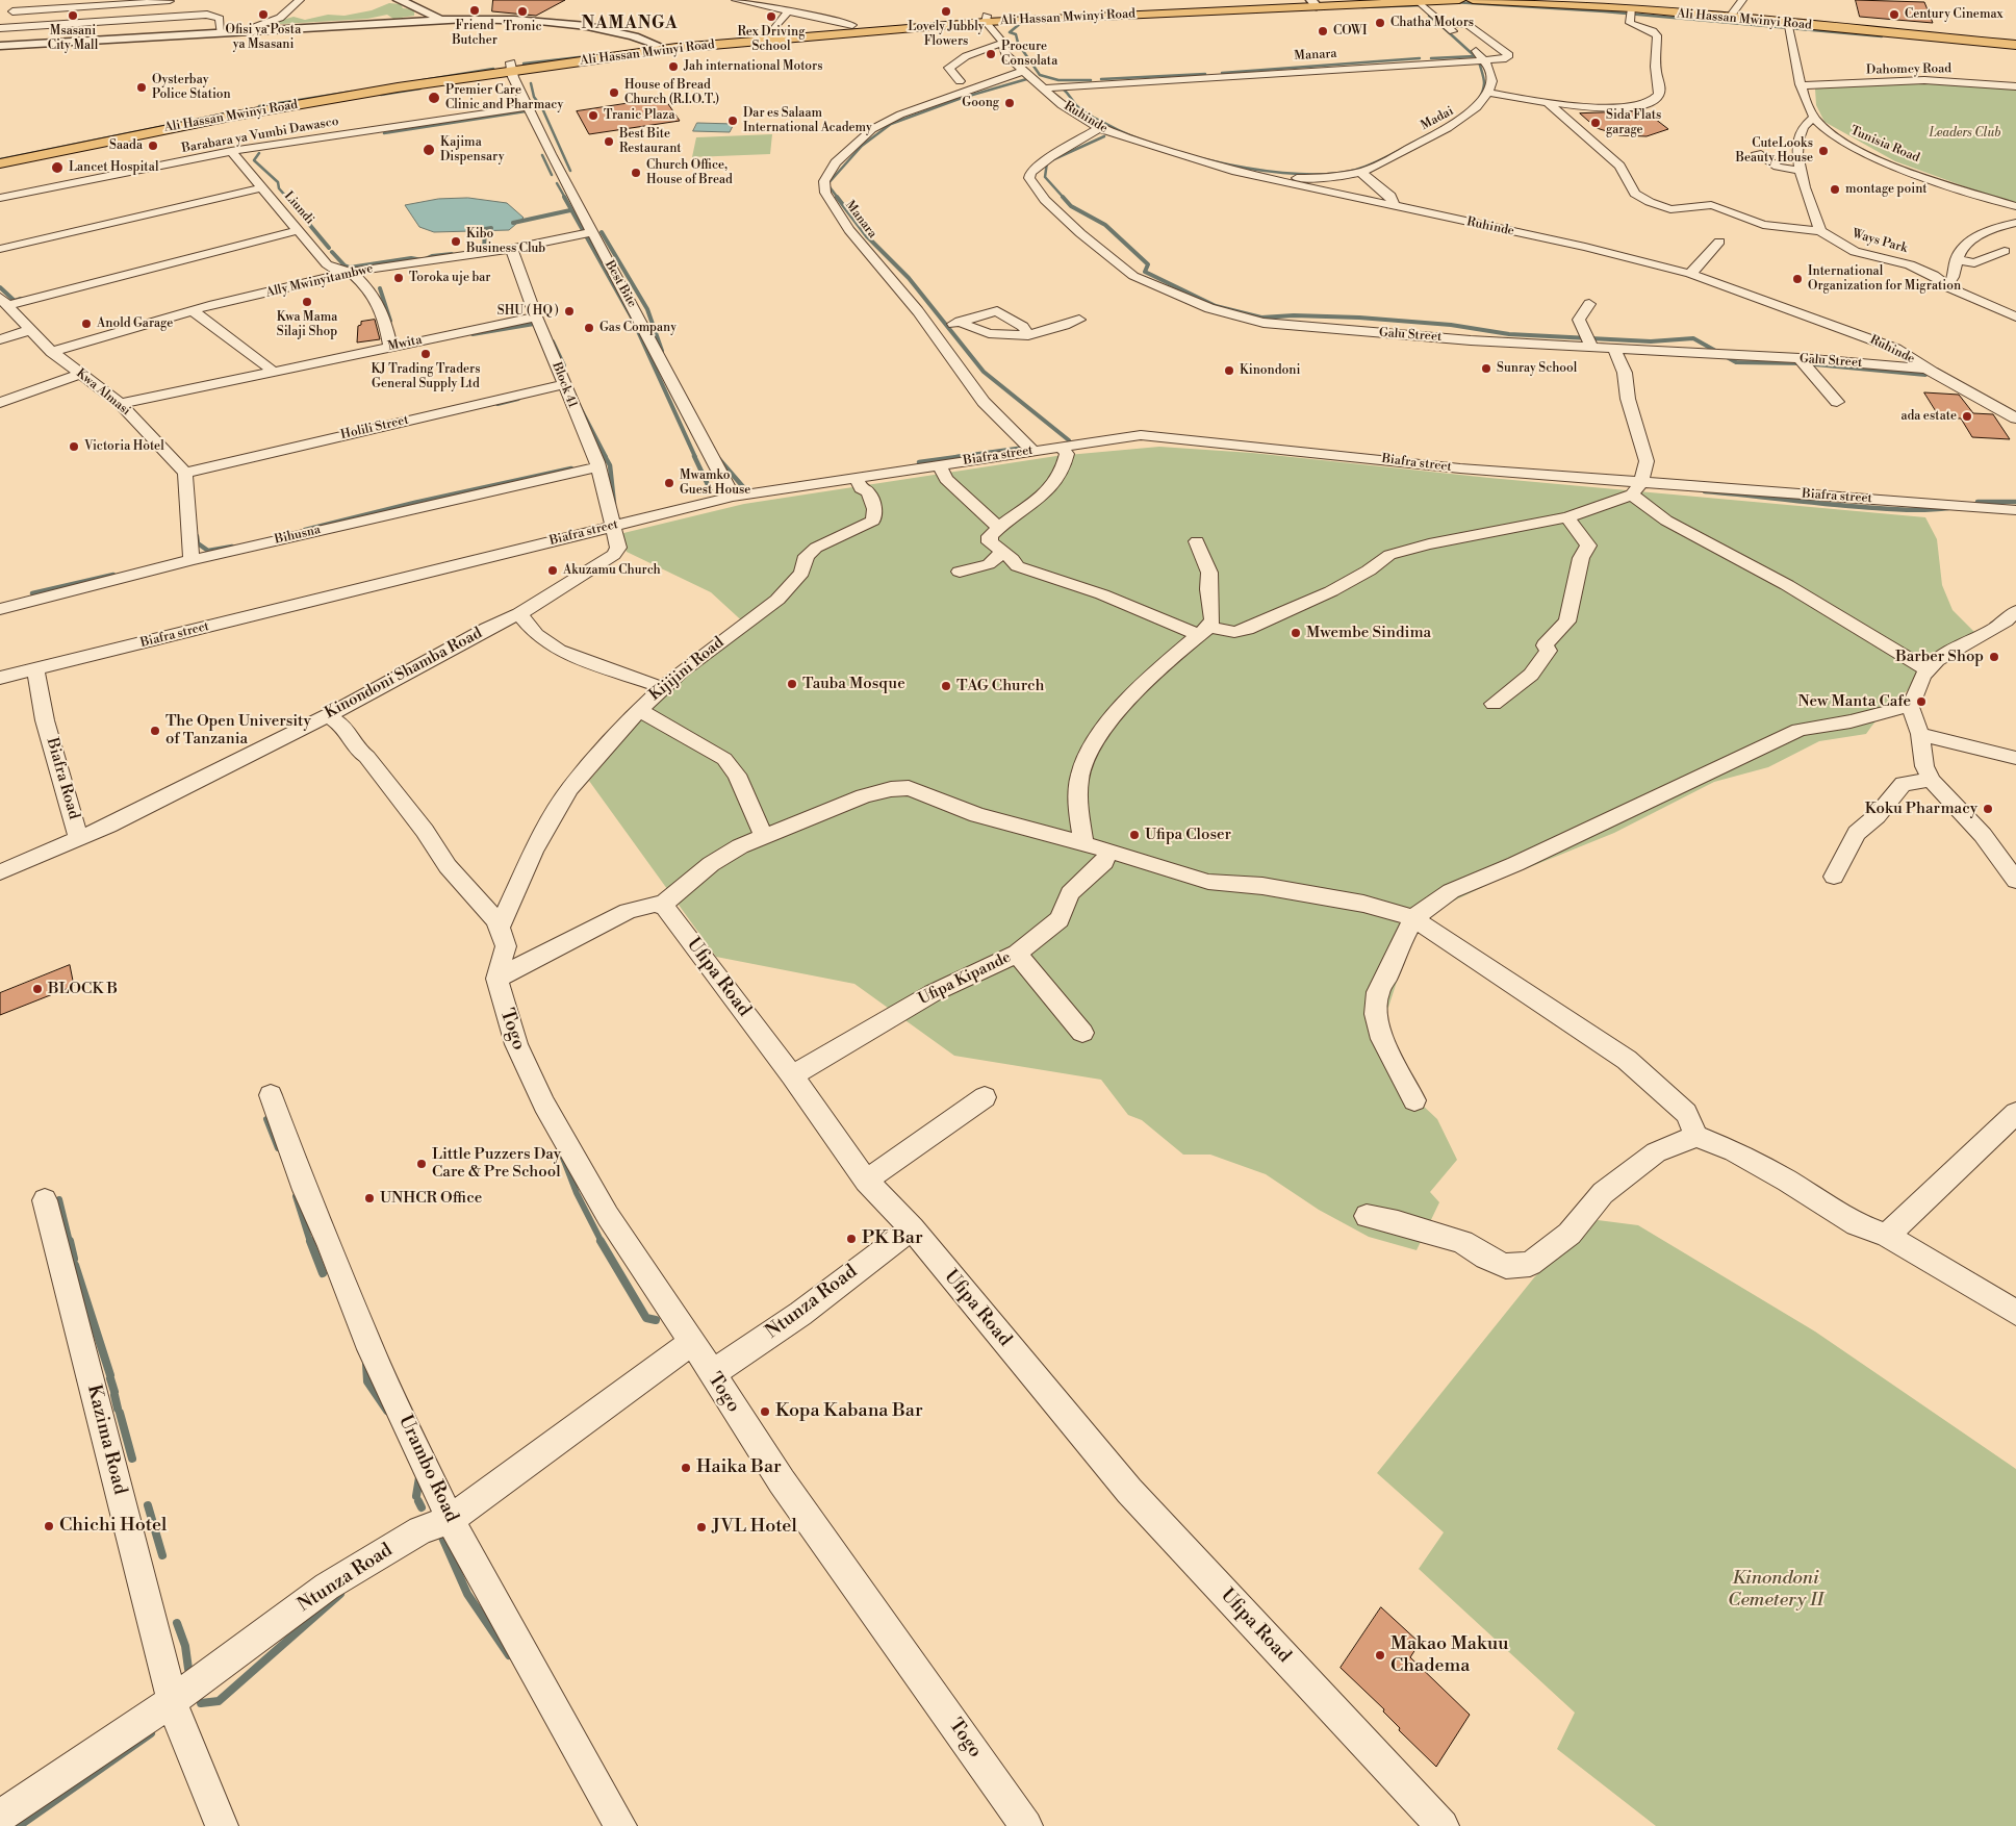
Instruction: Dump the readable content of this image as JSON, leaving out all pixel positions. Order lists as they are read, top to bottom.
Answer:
{
  "streets": {
    "highway": ["Ali Hassan Mwinyi Road"],
    "street": [
      "Manara",
      "Dahomey Road",
      "Ruhinde",
      "Madai",
      "Barabara ya Vumbi Dawasco",
      "Tunisia Road",
      "Liundi",
      "Ways Park",
      "Ally Mwinyitambwe",
      "Best Bite",
      "Galu Street",
      "Mwita",
      "Block 41",
      "Kwa Almasi",
      "Holili Street",
      "Biafra street",
      "Bihusna",
      "Kijijini Road",
      "Kinondoni Shamba Road",
      "Biafra Road",
      "Ufipa Road",
      "Ufipa Kipande",
      "Togo",
      "Ntunza Road",
      "Kazima Road",
      "Urambo Road"
    ]
  },
  "crossings": [
    ["Ali Hassan Mwinyi Road", "Ruhinde"],
    ["Ali Hassan Mwinyi Road", "Best Bite"],
    ["Manara", "Ruhinde"],
    ["Manara", "Biafra street"],
    ["Ruhinde", "Madai"],
    ["Ruhinde", "Galu Street"],
    ["Barabara ya Vumbi Dawasco", "Liundi"],
    ["Barabara ya Vumbi Dawasco", "Best Bite"],
    ["Liundi", "Ally Mwinyitambwe"],
    ["Ally Mwinyitambwe", "Best Bite"],
    ["Ally Mwinyitambwe", "Block 41"],
    ["Ally Mwinyitambwe", "Kwa Almasi"],
    ["Best Bite", "Biafra street"],
    ["Mwita", "Block 41"],
    ["Mwita", "Kwa Almasi"],
    ["Block 41", "Holili Street"],
    ["Block 41", "Biafra street"],
    ["Block 41", "Bihusna"],
    ["Block 41", "Kinondoni Shamba Road"],
    ["Kwa Almasi", "Holili Street"],
    ["Biafra street", "Kijijini Road"],
    ["Biafra street", "Kinondoni Shamba Road"],
    ["Biafra street", "Biafra Road"],
    ["Kinondoni Shamba Road", "Biafra Road"],
    ["Ufipa Road", "Ufipa Kipande"],
    ["Ufipa Road", "Ntunza Road"],
    ["Togo", "Ntunza Road"],
    ["Ntunza Road", "Kazima Road"],
    ["Ntunza Road", "Urambo Road"]
  ],
  "districts": ["NAMANGA"],
  "parks": ["Leaders Club", "Kinondoni Cemetery II"],
  "places": [
    "Friend Butcher",
    "Tronic",
    "Lovely Jubbly Flowers",
    "Ofisi ya Posta ya Msasani",
    "Century Cinemax",
    "Msasani City Mall",
    "Rex Driving School",
    "Chatha Motors",
    "COWI",
    "Procure Consolata",
    "Jah international Motors",
    "Oysterbay Police Station",
    "House of Bread Church (R.I.O.T.)",
    "Premier Care Clinic and Pharmacy",
    "Goong",
    "Tranic Plaza",
    "Dar es Salaam International Academy",
    "Sida Flats garage",
    "Best Bite Restaurant",
    "Saada",
    "Kajima Dispensary",
    "CuteLooks Beauty House",
    "Lancet Hospital",
    "Church Office, House of Bread",
    "montage point",
    "Kibo Business Club",
    "Toroka uje bar",
    "International Organization for Migration",
    "Kwa Mama Silaji Shop",
    "SHU ( HQ )",
    "Anold Garage",
    "Gas Company",
    "KJ Trading Traders General Supply Ltd",
    "Sunray School",
    "Kinondoni",
    "ada estate",
    "Victoria Hotel",
    "Mwamko Guest House",
    "Akuzamu Church",
    "Mwembe Sindima",
    "Barber Shop",
    "Tauba Mosque",
    "TAG Church",
    "New Manta Cafe",
    "The Open University of Tanzania",
    "Koku Pharmacy",
    "Ufipa Closer",
    "BLOCK B",
    "Little Puzzers Day Care & Pre School",
    "UNHCR Office",
    "PK Bar",
    "Kopa Kabana Bar",
    "Haika Bar",
    "Chichi Hotel",
    "JVL Hotel",
    "Makao Makuu Chadema"
  ]
}
